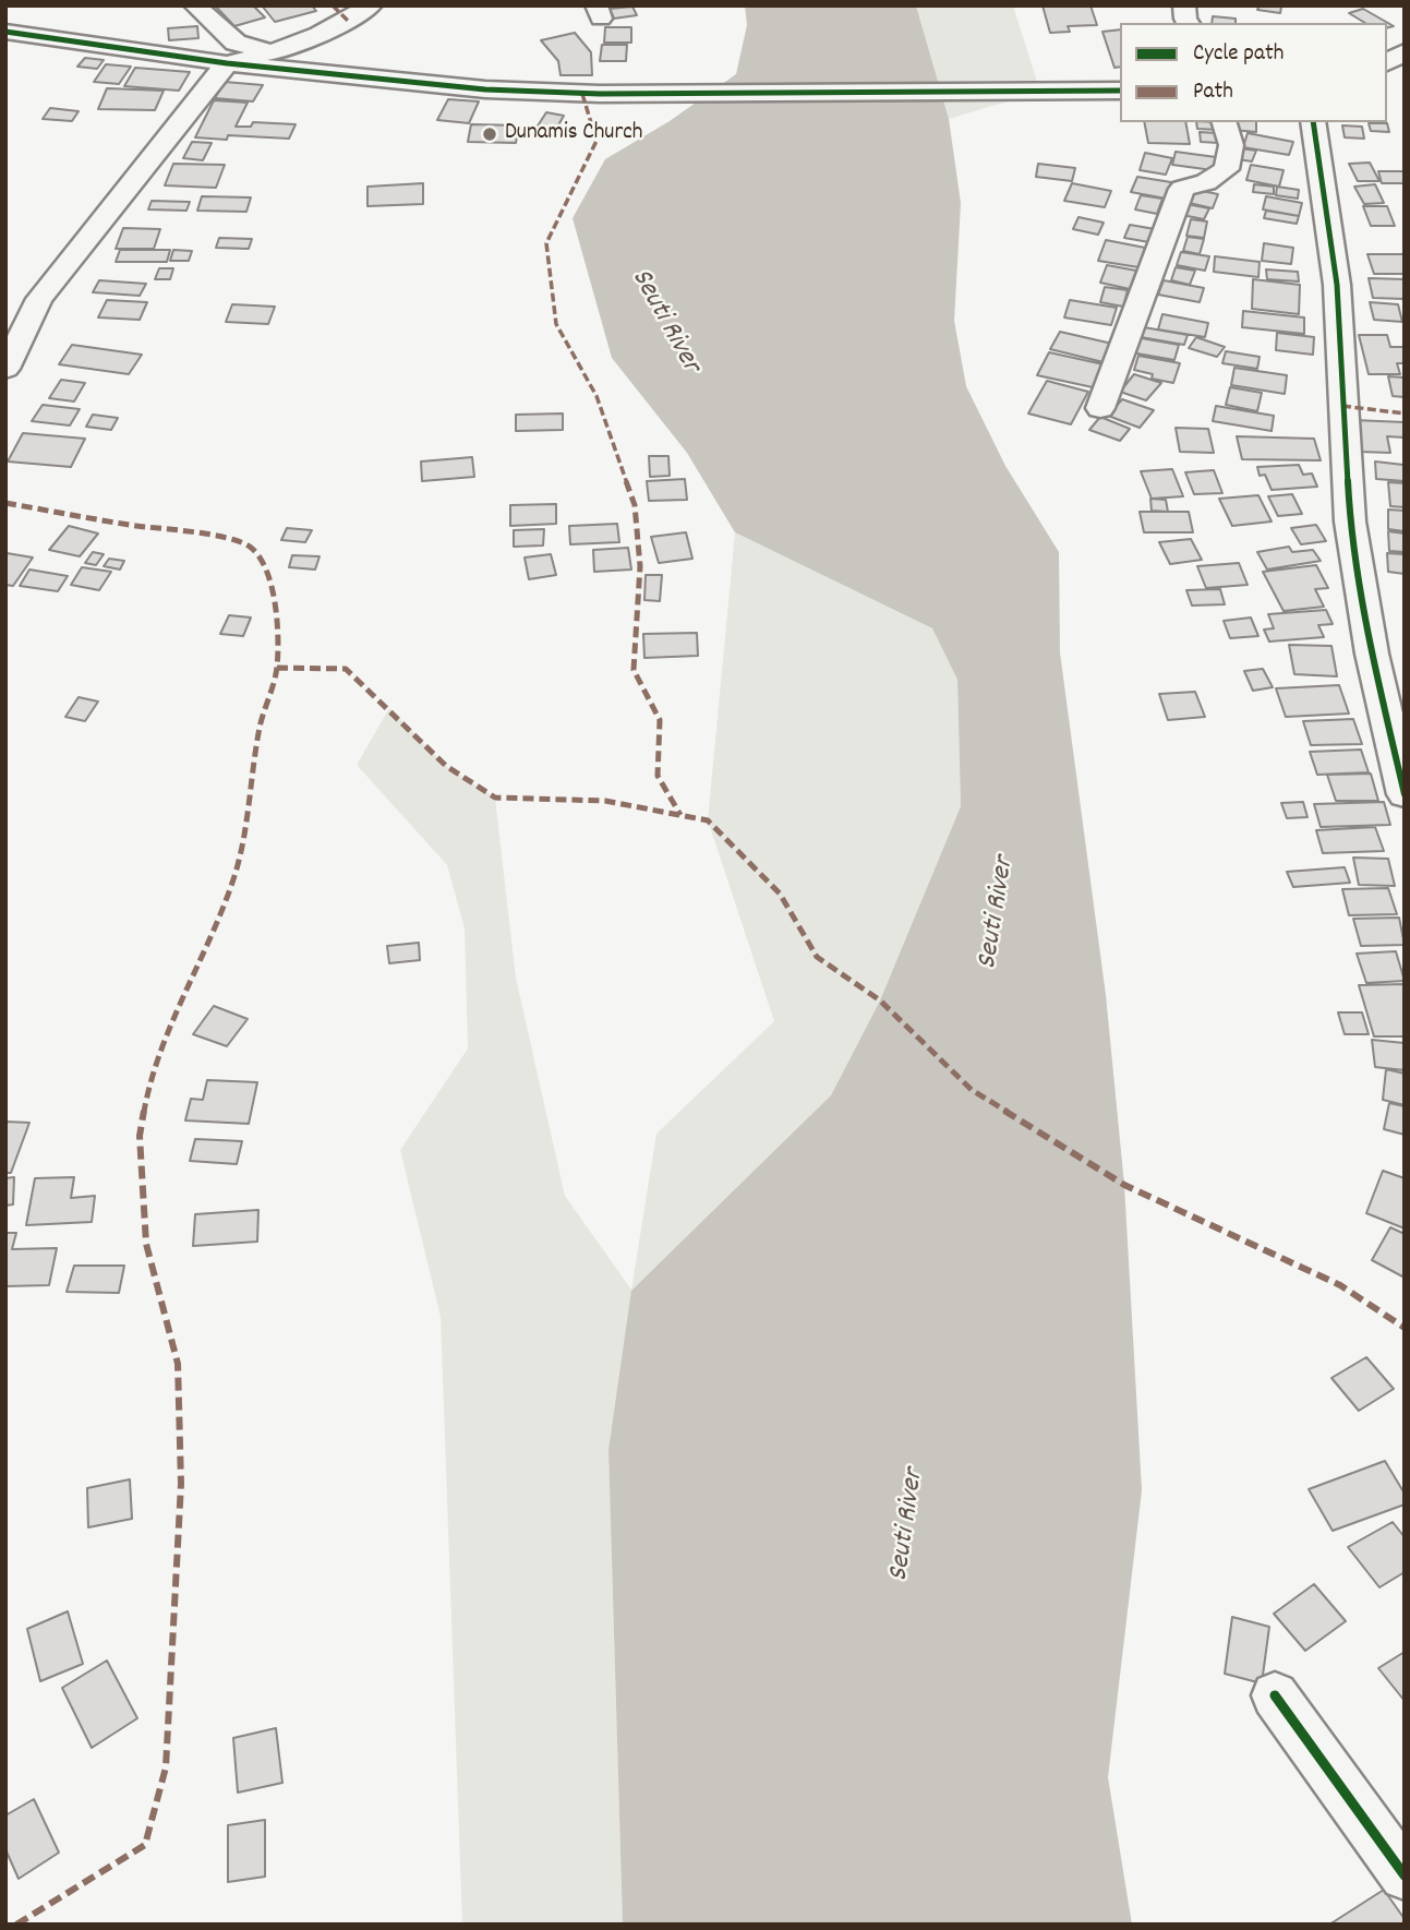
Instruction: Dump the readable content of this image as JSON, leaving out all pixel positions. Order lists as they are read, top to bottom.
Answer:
{
  "water": ["Seuti River"],
  "places": ["Dunamis Church"],
  "legend": ["Cycle path", "Path"]
}
